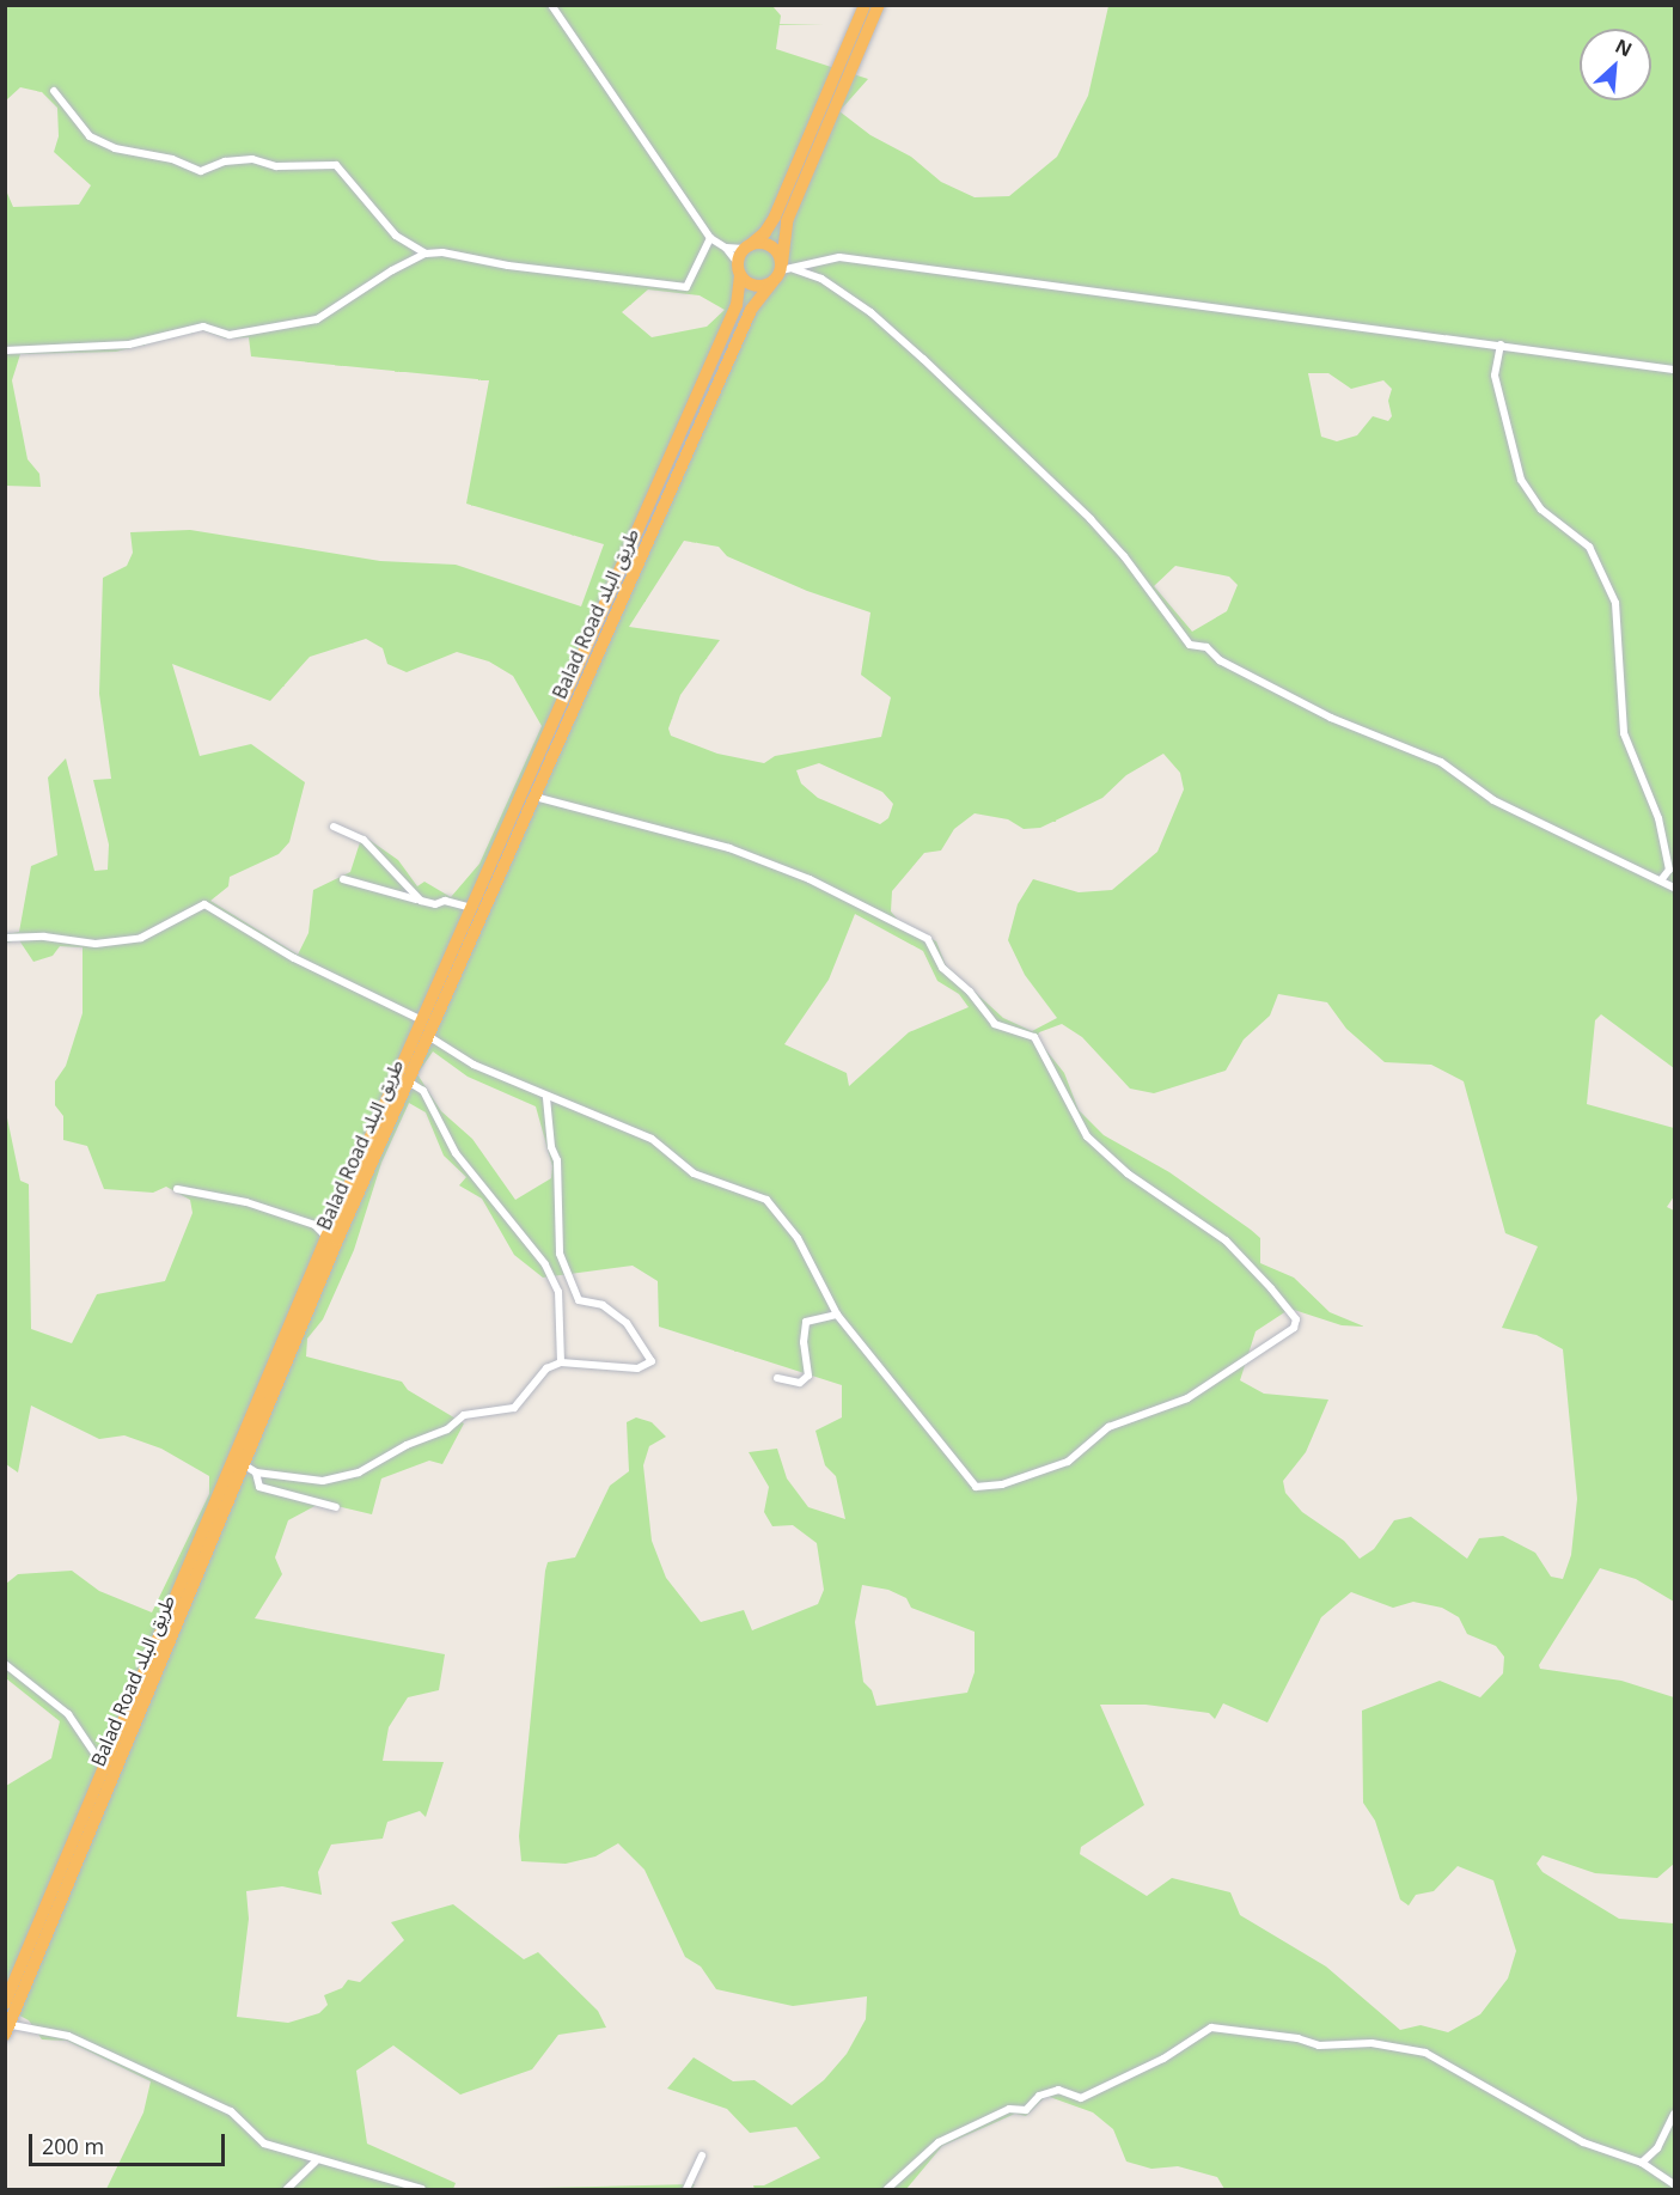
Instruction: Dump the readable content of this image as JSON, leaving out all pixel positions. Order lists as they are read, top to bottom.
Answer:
{
  "streets": {
    "highway": ["Balad Road طريق البلد"]
  },
  "scale_bar": "200 m",
  "north": "top right"
}
